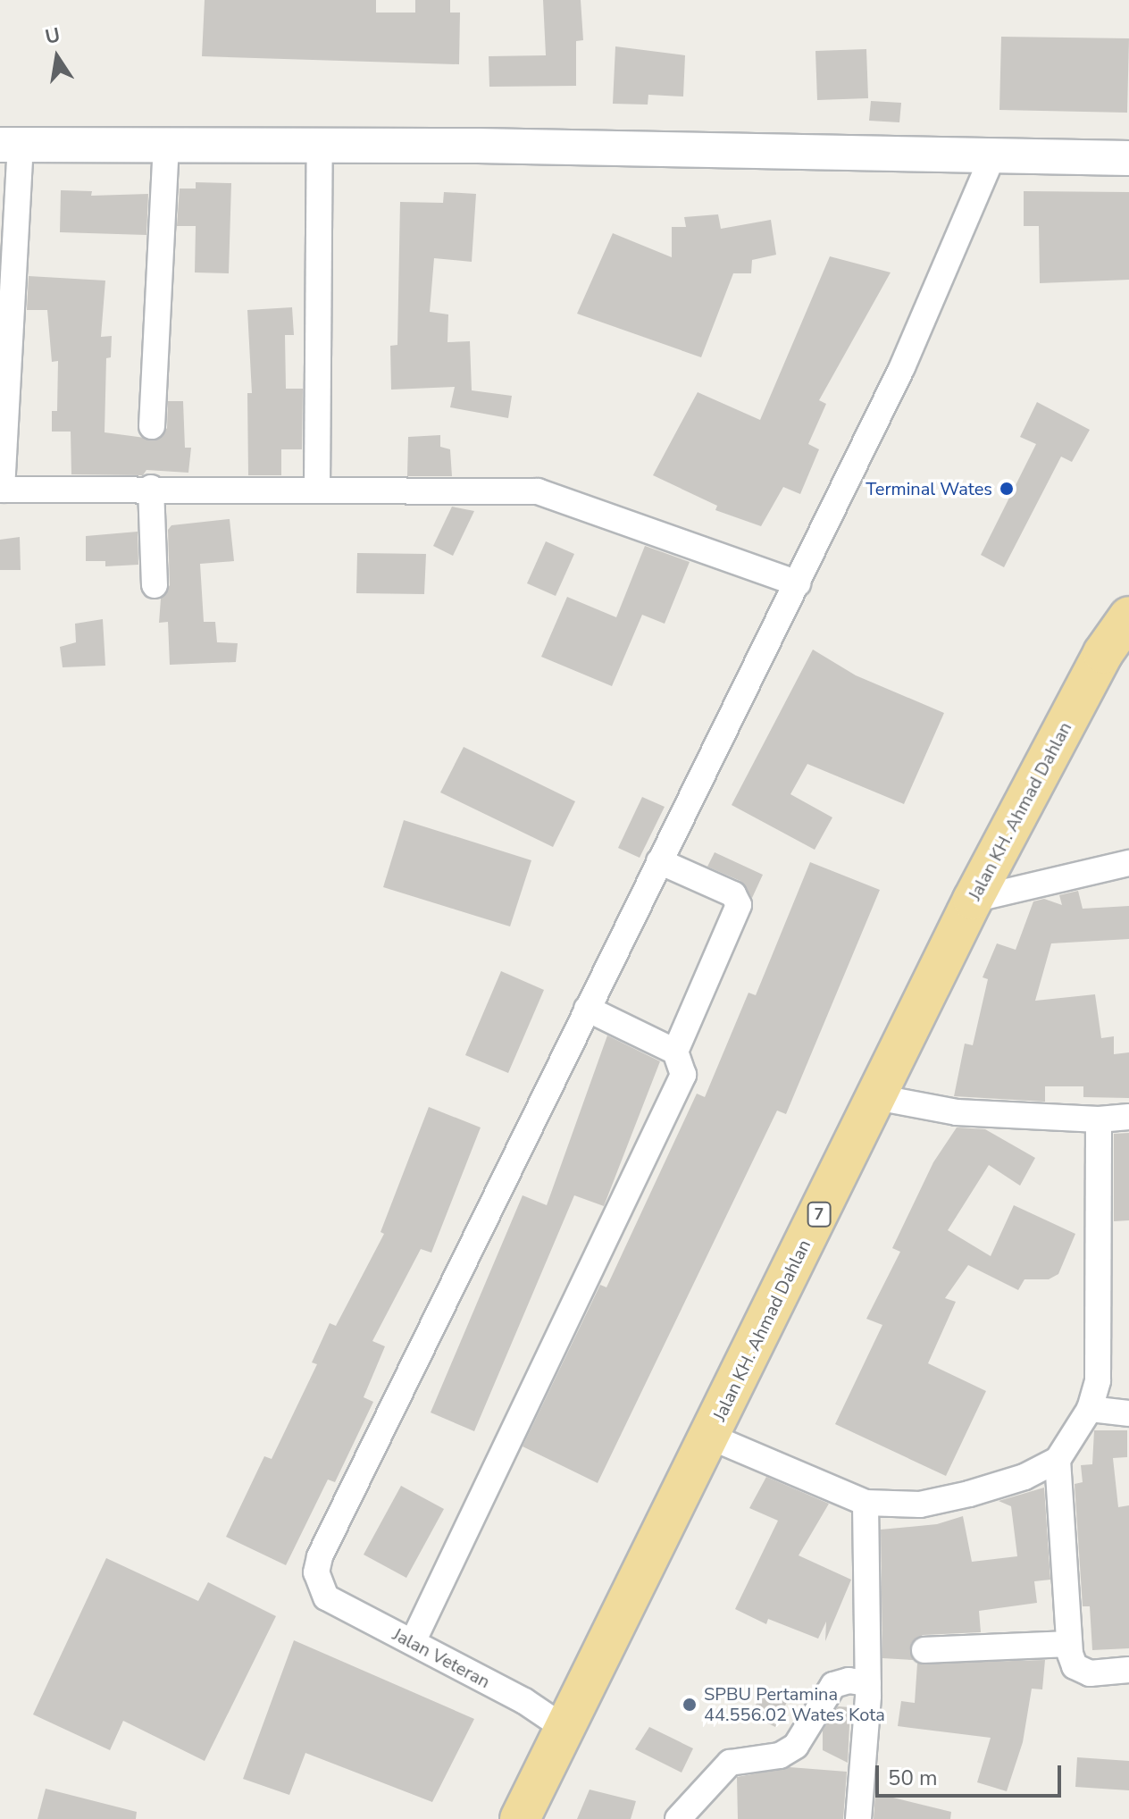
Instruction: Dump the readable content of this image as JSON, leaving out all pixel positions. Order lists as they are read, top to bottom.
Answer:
{
  "streets": {
    "highway": ["Jalan KH. Ahmad Dahlan", "7"],
    "street": ["Jalan Veteran"]
  },
  "crossings": [
    ["Jalan KH. Ahmad Dahlan", "Jalan Veteran"]
  ],
  "places": ["Terminal Wates", "SPBU Pertamina 44.556.02 Wates Kota"],
  "scale_bar": "50 m",
  "north": "top"
}
